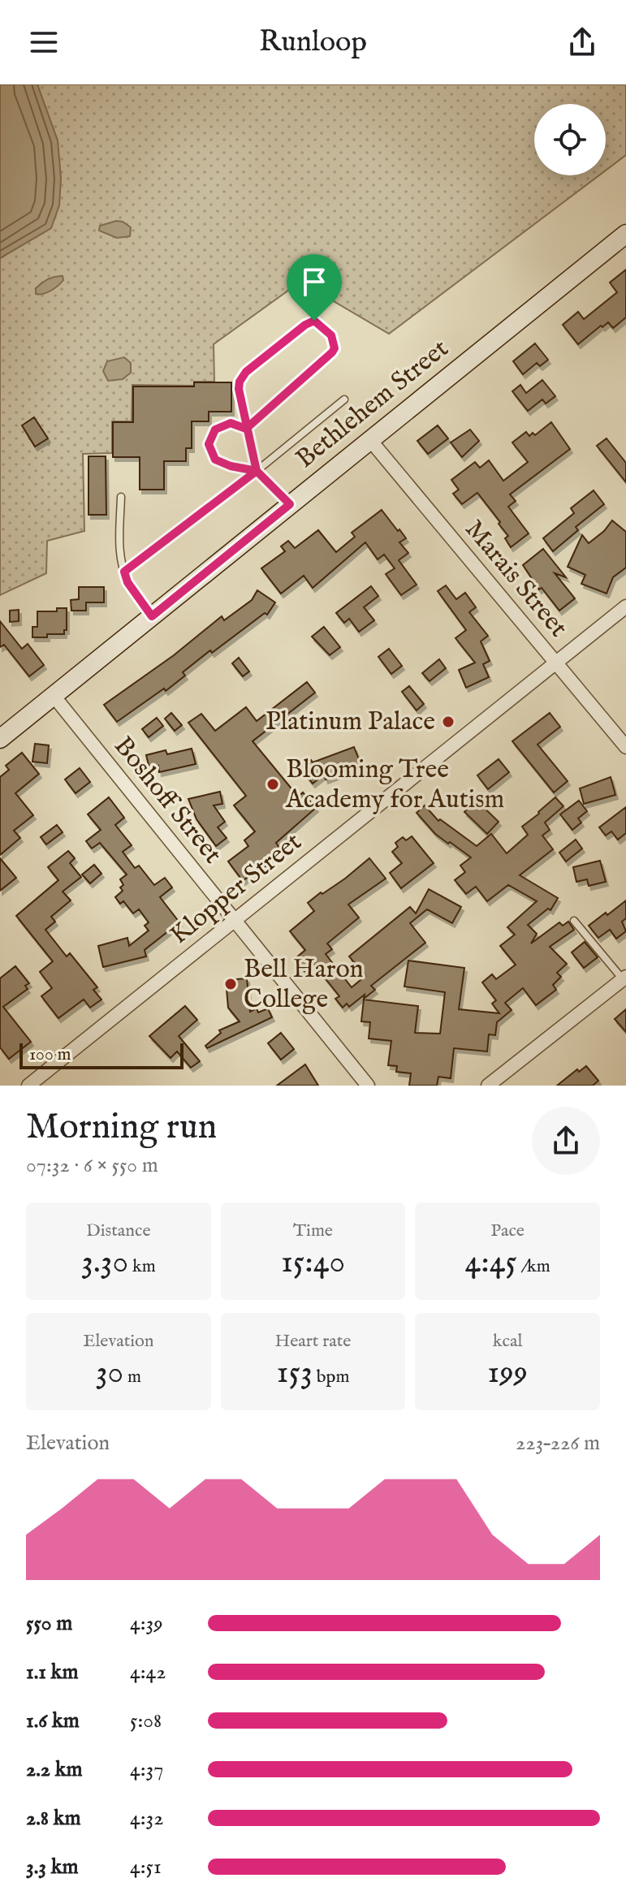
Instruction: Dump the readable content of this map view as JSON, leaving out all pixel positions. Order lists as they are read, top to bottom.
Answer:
{
  "streets": {
    "main road": ["Bethlehem Street"],
    "street": ["Marais Street", "Boshoff Street", "Klopper Street"]
  },
  "crossings": [
    ["Bethlehem Street", "Marais Street"],
    ["Bethlehem Street", "Boshoff Street"],
    ["Marais Street", "Klopper Street"],
    ["Boshoff Street", "Klopper Street"]
  ],
  "places": ["Platinum Palace", "Blooming Tree Academy for Autism", "Bell Haron College"],
  "scale_bar": "100 m",
  "page": {
    "header": "Runloop",
    "scale": "100 m",
    "heading": ["Morning run", "07:32 · 6 × 550 m"],
    "stats": [
      ["Distance", "3.30 km"],
      ["Time", "15:40"],
      ["Pace", "4:45 /km"],
      ["Elevation", "30 m"],
      ["Heart rate", "153 bpm"],
      ["kcal", "199"]
    ],
    "chart": ["Elevation", "223–226 m"],
    "list": [
      {
        "name": "550 m",
        "note": "4:39"
      },
      {
        "name": "1.1 km",
        "note": "4:42"
      },
      {
        "name": "1.6 km",
        "note": "5:08"
      },
      {
        "name": "2.2 km",
        "note": "4:37"
      },
      {
        "name": "2.8 km",
        "note": "4:32"
      },
      {
        "name": "3.3 km",
        "note": "4:51"
      }
    ]
  }
}
